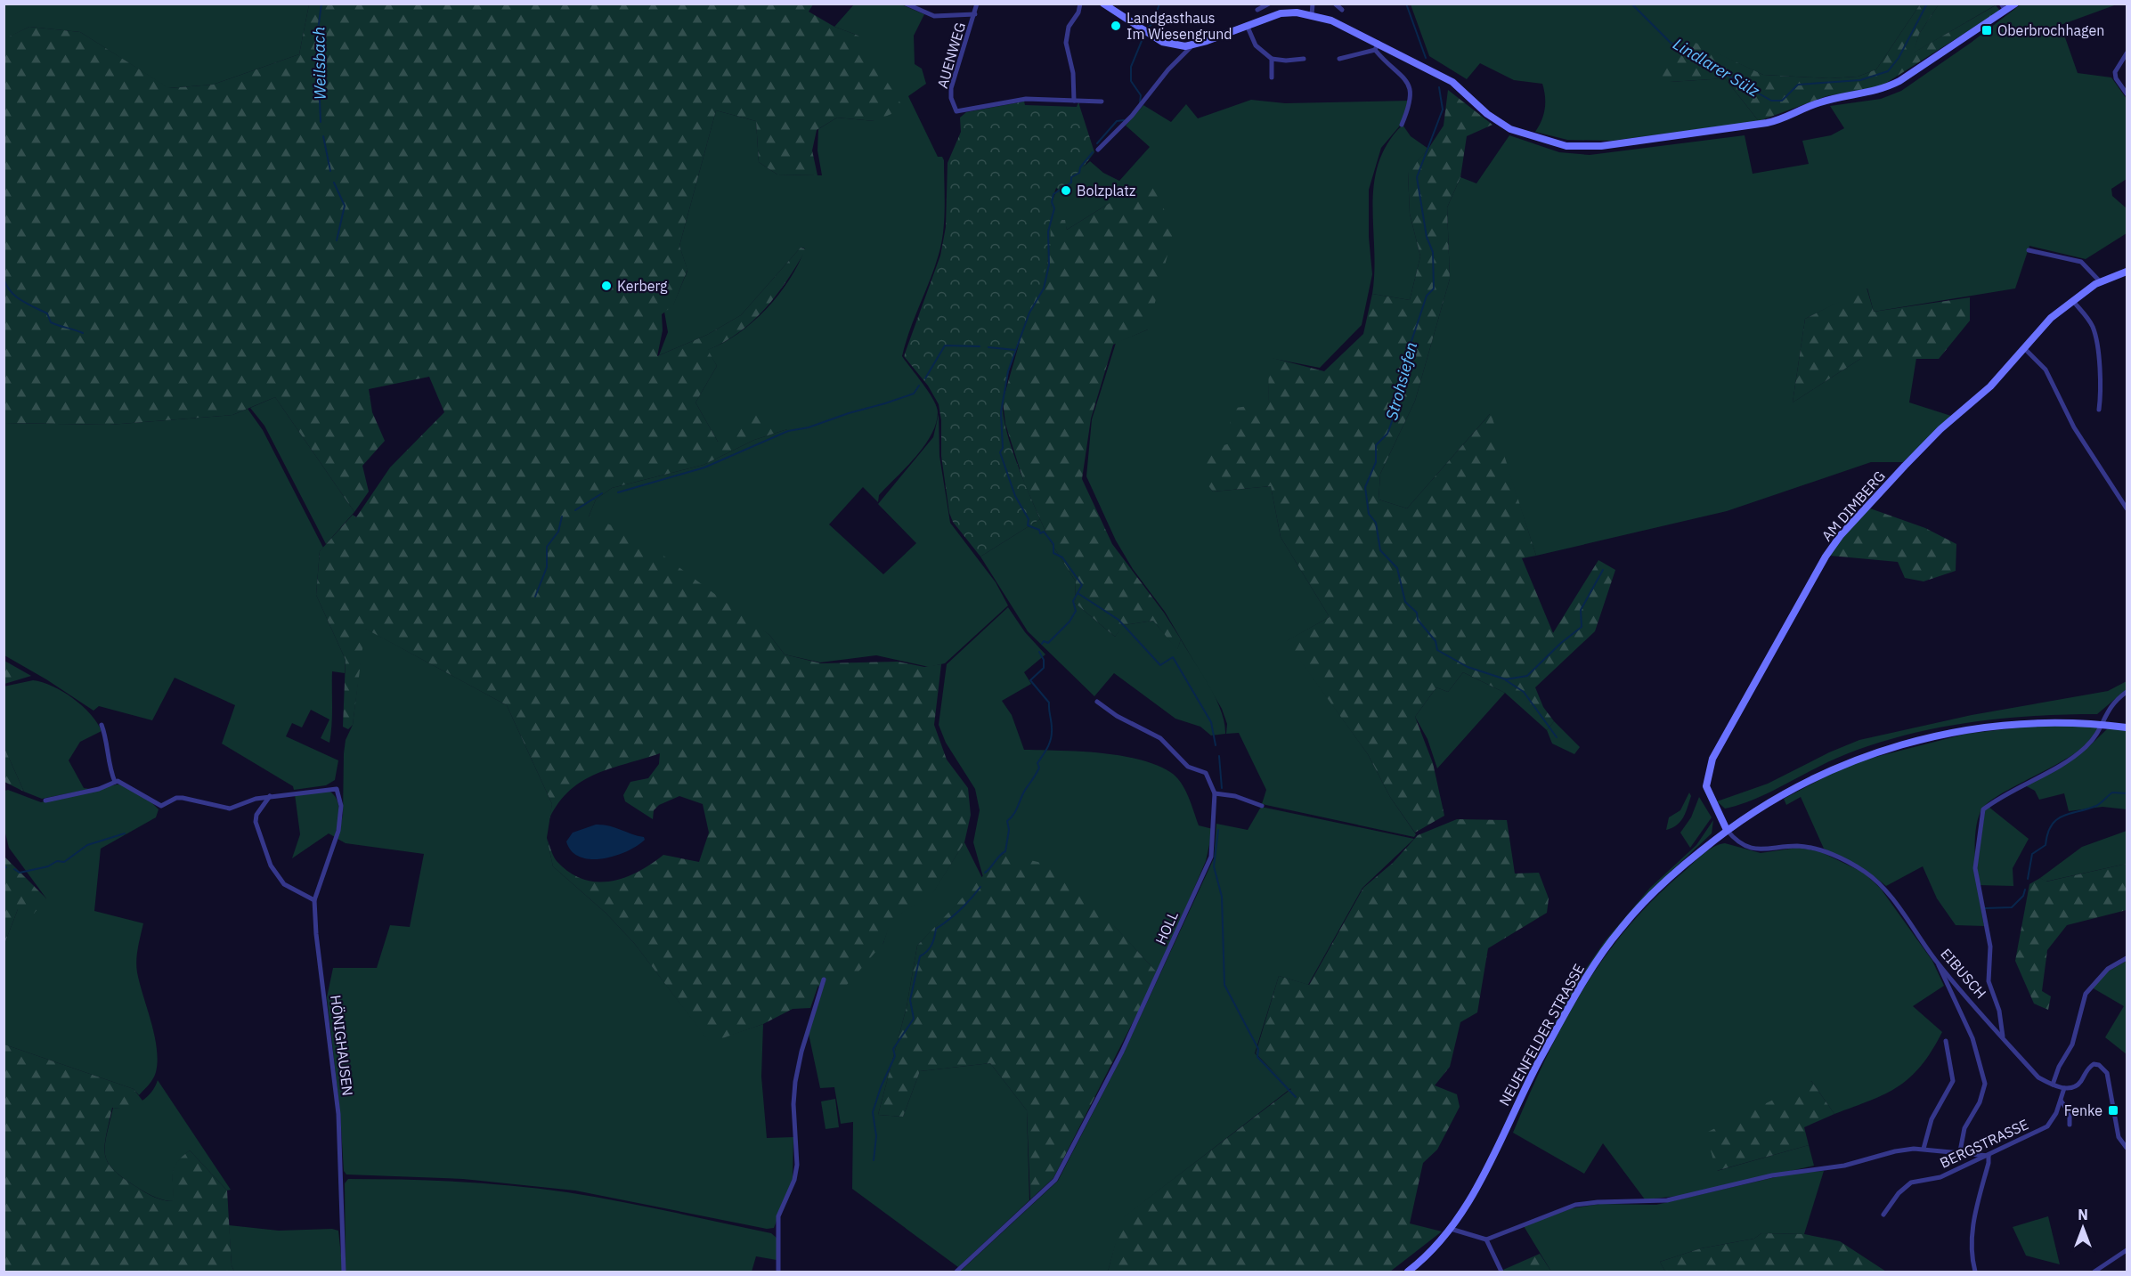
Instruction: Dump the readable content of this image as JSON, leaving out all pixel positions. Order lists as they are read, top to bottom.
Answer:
{
  "streets": {
    "main road": ["AM DIMBERG", "NEUENFELDER STRASSE"],
    "street": [
      "AUENWEG",
      "HOLL",
      "EIBUSCH",
      "HÖNIGHAUSEN",
      "BERGSTRASSE"
    ]
  },
  "crossings": [
    ["AM DIMBERG", "EIBUSCH"],
    ["AM DIMBERG", "NEUENFELDER STRASSE"],
    ["EIBUSCH", "NEUENFELDER STRASSE"],
    ["EIBUSCH", "BERGSTRASSE"]
  ],
  "water": ["Weilsbach", "Lindlarer Sülz", "Strohsiefen"],
  "places": {
    "other": ["Landgasthaus Im Wiesengrund", "Bolzplatz", "Kerberg"],
    "transit": ["Oberbrochhagen", "Fenke"]
  },
  "north": "top"
}
